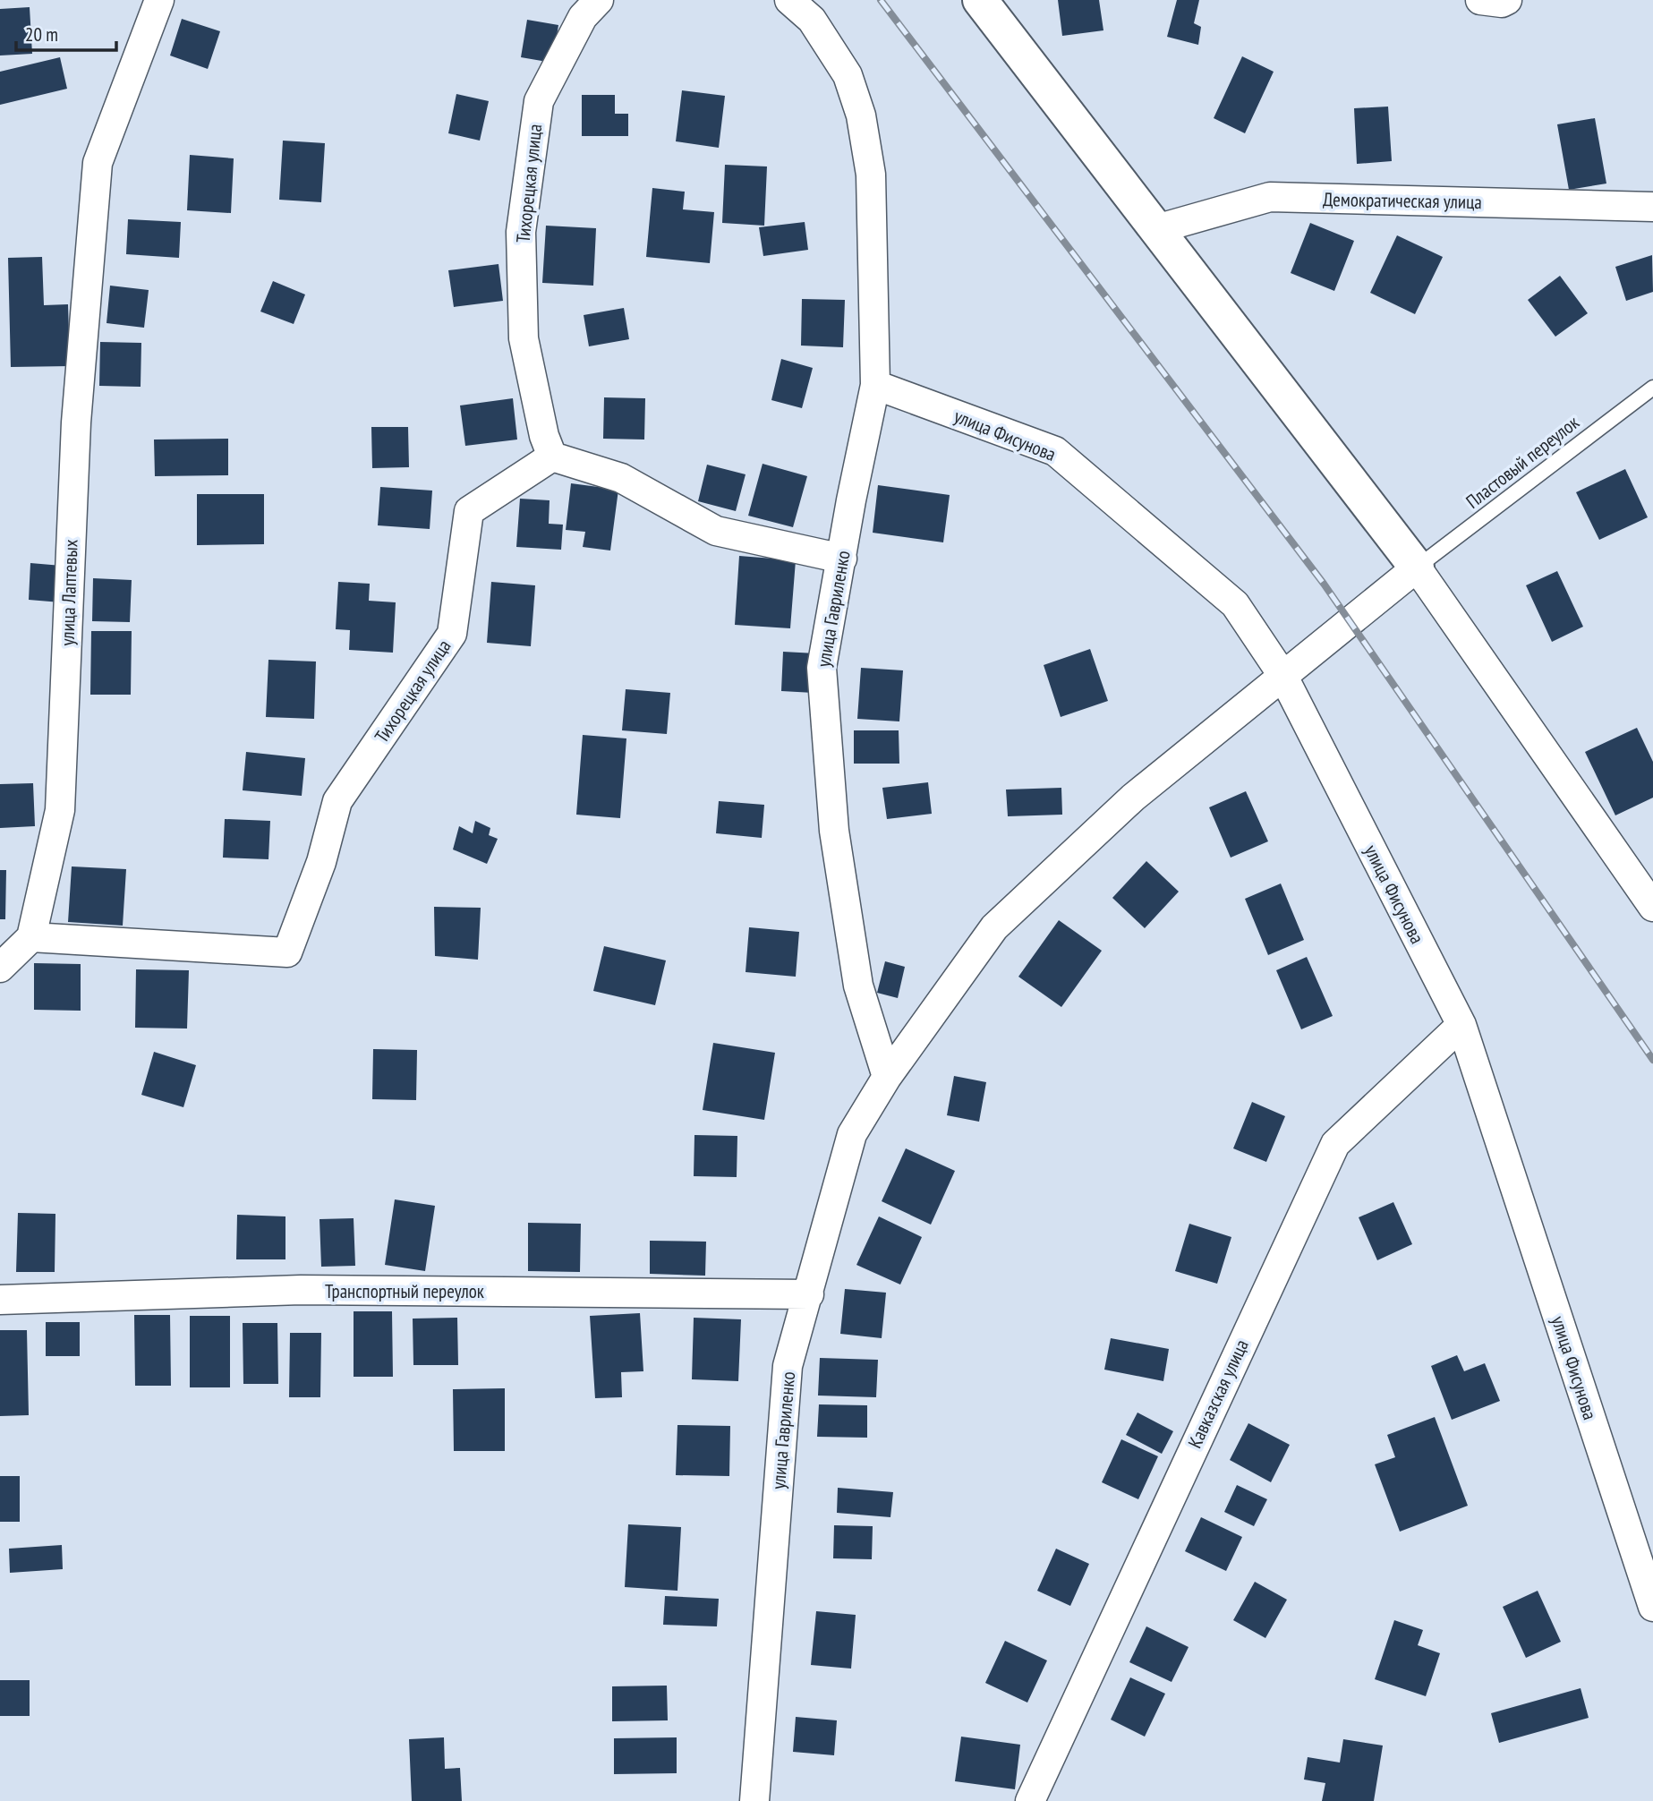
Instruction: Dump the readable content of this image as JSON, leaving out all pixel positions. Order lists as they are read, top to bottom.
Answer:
{
  "streets": {
    "street": [
      "Тихорецкая улица",
      "Демократическая улица",
      "улица Фисунова",
      "улица Лаптевых",
      "улица Гавриленко",
      "Транспортный переулок",
      "Кавказская улица"
    ],
    "lane": ["Пластовый переулок"]
  },
  "crossings": [
    ["Тихорецкая улица", "улица Лаптевых"],
    ["улица Фисунова", "улица Гавриленко"],
    ["улица Фисунова", "Кавказская улица"],
    ["Пластовый переулок", "улица Гавриленко"],
    ["улица Гавриленко", "Транспортный переулок"]
  ],
  "scale_bar": "20 m"
}
